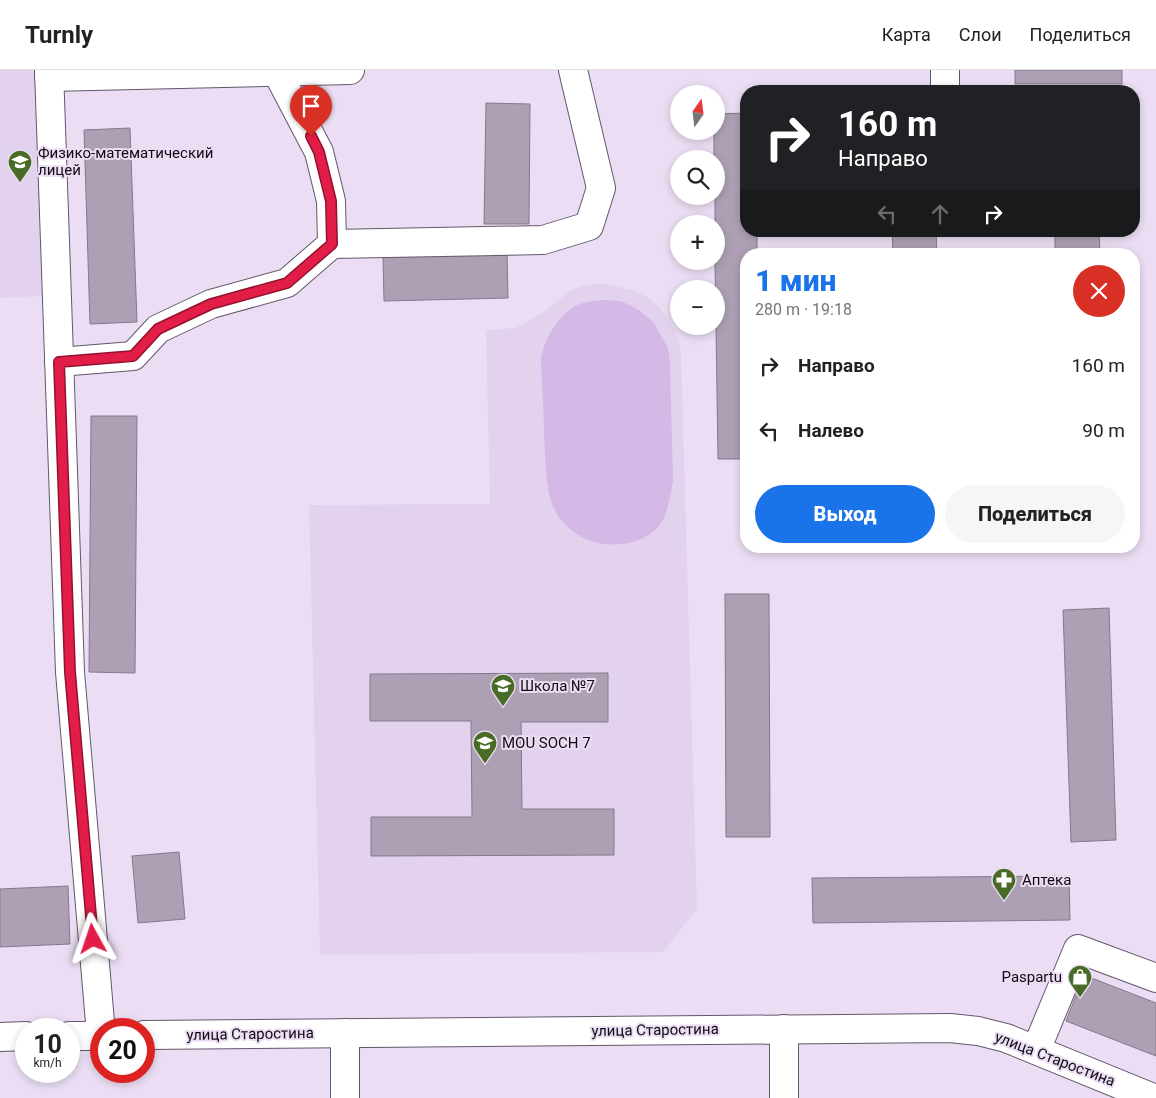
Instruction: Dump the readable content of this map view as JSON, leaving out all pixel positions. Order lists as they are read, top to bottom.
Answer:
{
  "streets": {
    "street": ["улица Старостина"]
  },
  "places": {
    "school or university": ["Физико-математический лицей", "Школа №7", "MOU SOCH 7"],
    "pharmacy": ["Аптека"],
    "shop": ["Paspartu"]
  },
  "north": "top",
  "page": {
    "header": "Turnly",
    "nav": ["Карта", "Слои", "Поделиться"],
    "map_buttons": ["+", "−"],
    "turn": ["160 m", "Направо"],
    "heading": ["1 мин", "280 m · 19:18"],
    "list": [
      {
        "name": "Направо",
        "value": "160 m"
      },
      {
        "name": "Налево",
        "value": "90 m"
      }
    ],
    "buttons": ["Выход", "Поделиться"],
    "speed": "10 km/h",
    "limit": "20"
  }
}
